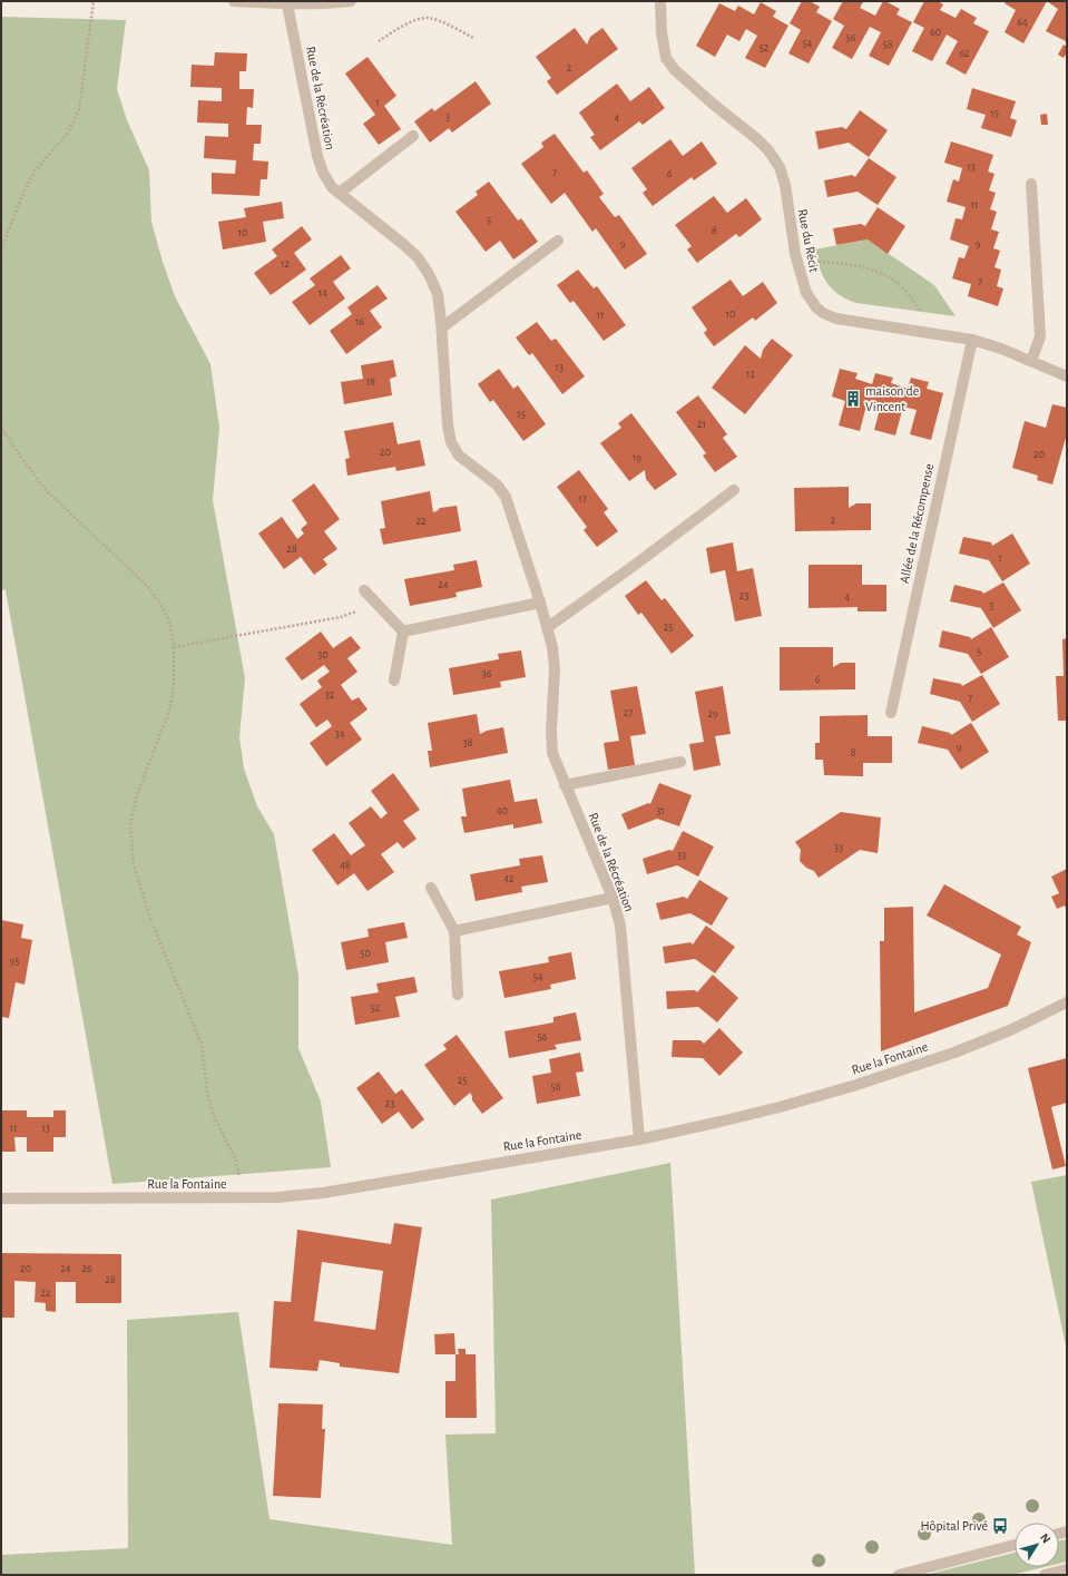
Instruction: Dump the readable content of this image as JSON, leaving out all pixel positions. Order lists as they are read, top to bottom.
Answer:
{
  "streets": {
    "street": [
      "Rue de la Récréation",
      "Rue du Récit",
      "Allée de la Récompense",
      "Rue la Fontaine"
    ]
  },
  "crossings": [
    ["Rue de la Récréation", "Rue la Fontaine"],
    ["Rue du Récit", "Allée de la Récompense"]
  ],
  "places": {
    "building": ["maison de Vincent"],
    "bus stop": ["Hôpital Privé"]
  },
  "house_numbers": [
    "64",
    "60",
    "56",
    "54",
    "58",
    "52",
    "62",
    "2",
    "1",
    "15",
    "3",
    "4",
    "13",
    "7",
    "6",
    "11",
    "5",
    "8",
    "10",
    "9",
    "9",
    "12",
    "7",
    "14",
    "10",
    "11",
    "16",
    "13",
    "12",
    "18",
    "15",
    "21",
    "20",
    "20",
    "19",
    "17",
    "2",
    "22",
    "28",
    "1",
    "24",
    "23",
    "4",
    "3",
    "25",
    "5",
    "30",
    "36",
    "6",
    "32",
    "7",
    "27",
    "29",
    "34",
    "38",
    "9",
    "8",
    "40",
    "31",
    "33",
    "33",
    "48",
    "42",
    "50",
    "95",
    "54",
    "52",
    "56",
    "25",
    "58",
    "23",
    "11",
    "13",
    "20",
    "24",
    "26",
    "28",
    "22"
  ],
  "north": "top right"
}
